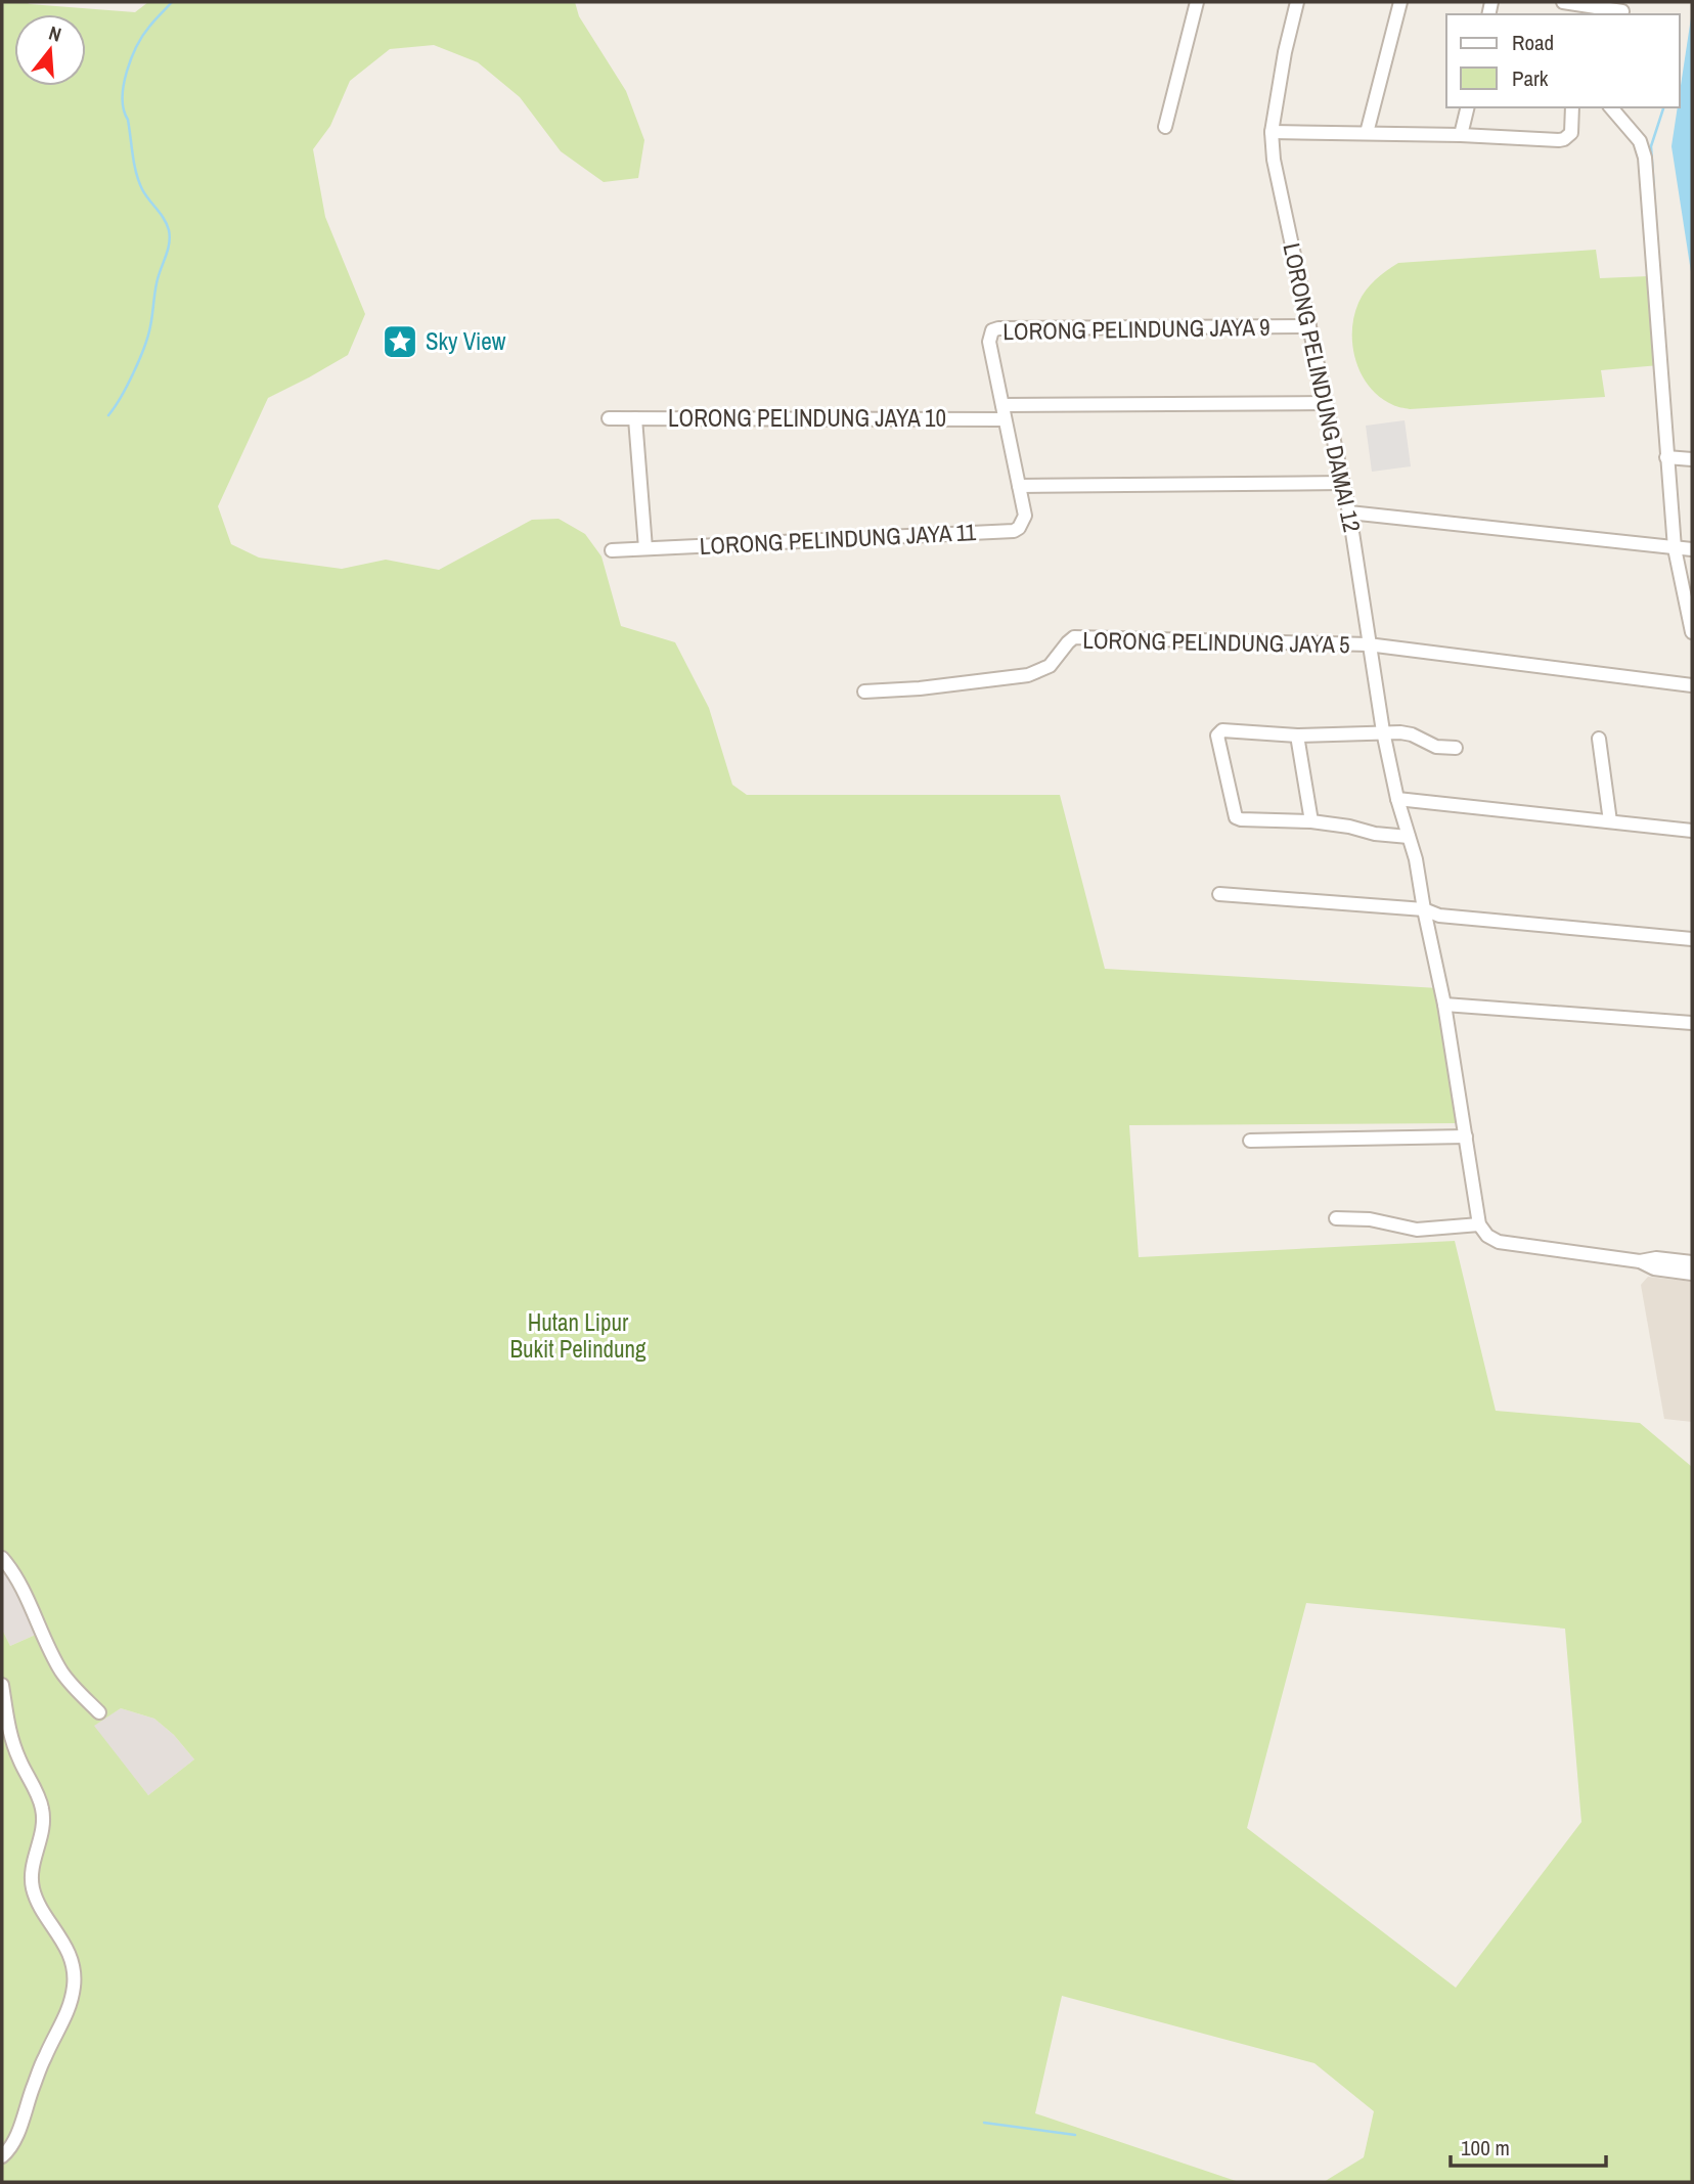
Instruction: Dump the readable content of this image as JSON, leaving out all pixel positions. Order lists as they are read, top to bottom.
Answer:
{
  "streets": {
    "street": [
      "LORONG PELINDUNG JAYA 9",
      "LORONG PELINDUNG DAMAI 12",
      "LORONG PELINDUNG JAYA 10",
      "LORONG PELINDUNG JAYA 11",
      "LORONG PELINDUNG JAYA 5"
    ]
  },
  "crossings": [
    ["LORONG PELINDUNG JAYA 9", "LORONG PELINDUNG DAMAI 12"],
    ["LORONG PELINDUNG JAYA 9", "LORONG PELINDUNG JAYA 10"],
    ["LORONG PELINDUNG JAYA 9", "LORONG PELINDUNG JAYA 11"],
    ["LORONG PELINDUNG DAMAI 12", "LORONG PELINDUNG JAYA 5"]
  ],
  "parks": ["Hutan Lipur Bukit Pelindung"],
  "places": {
    "place": ["Sky View"]
  },
  "legend": ["Road", "Park"],
  "scale_bar": "100 m",
  "north": "top"
}
